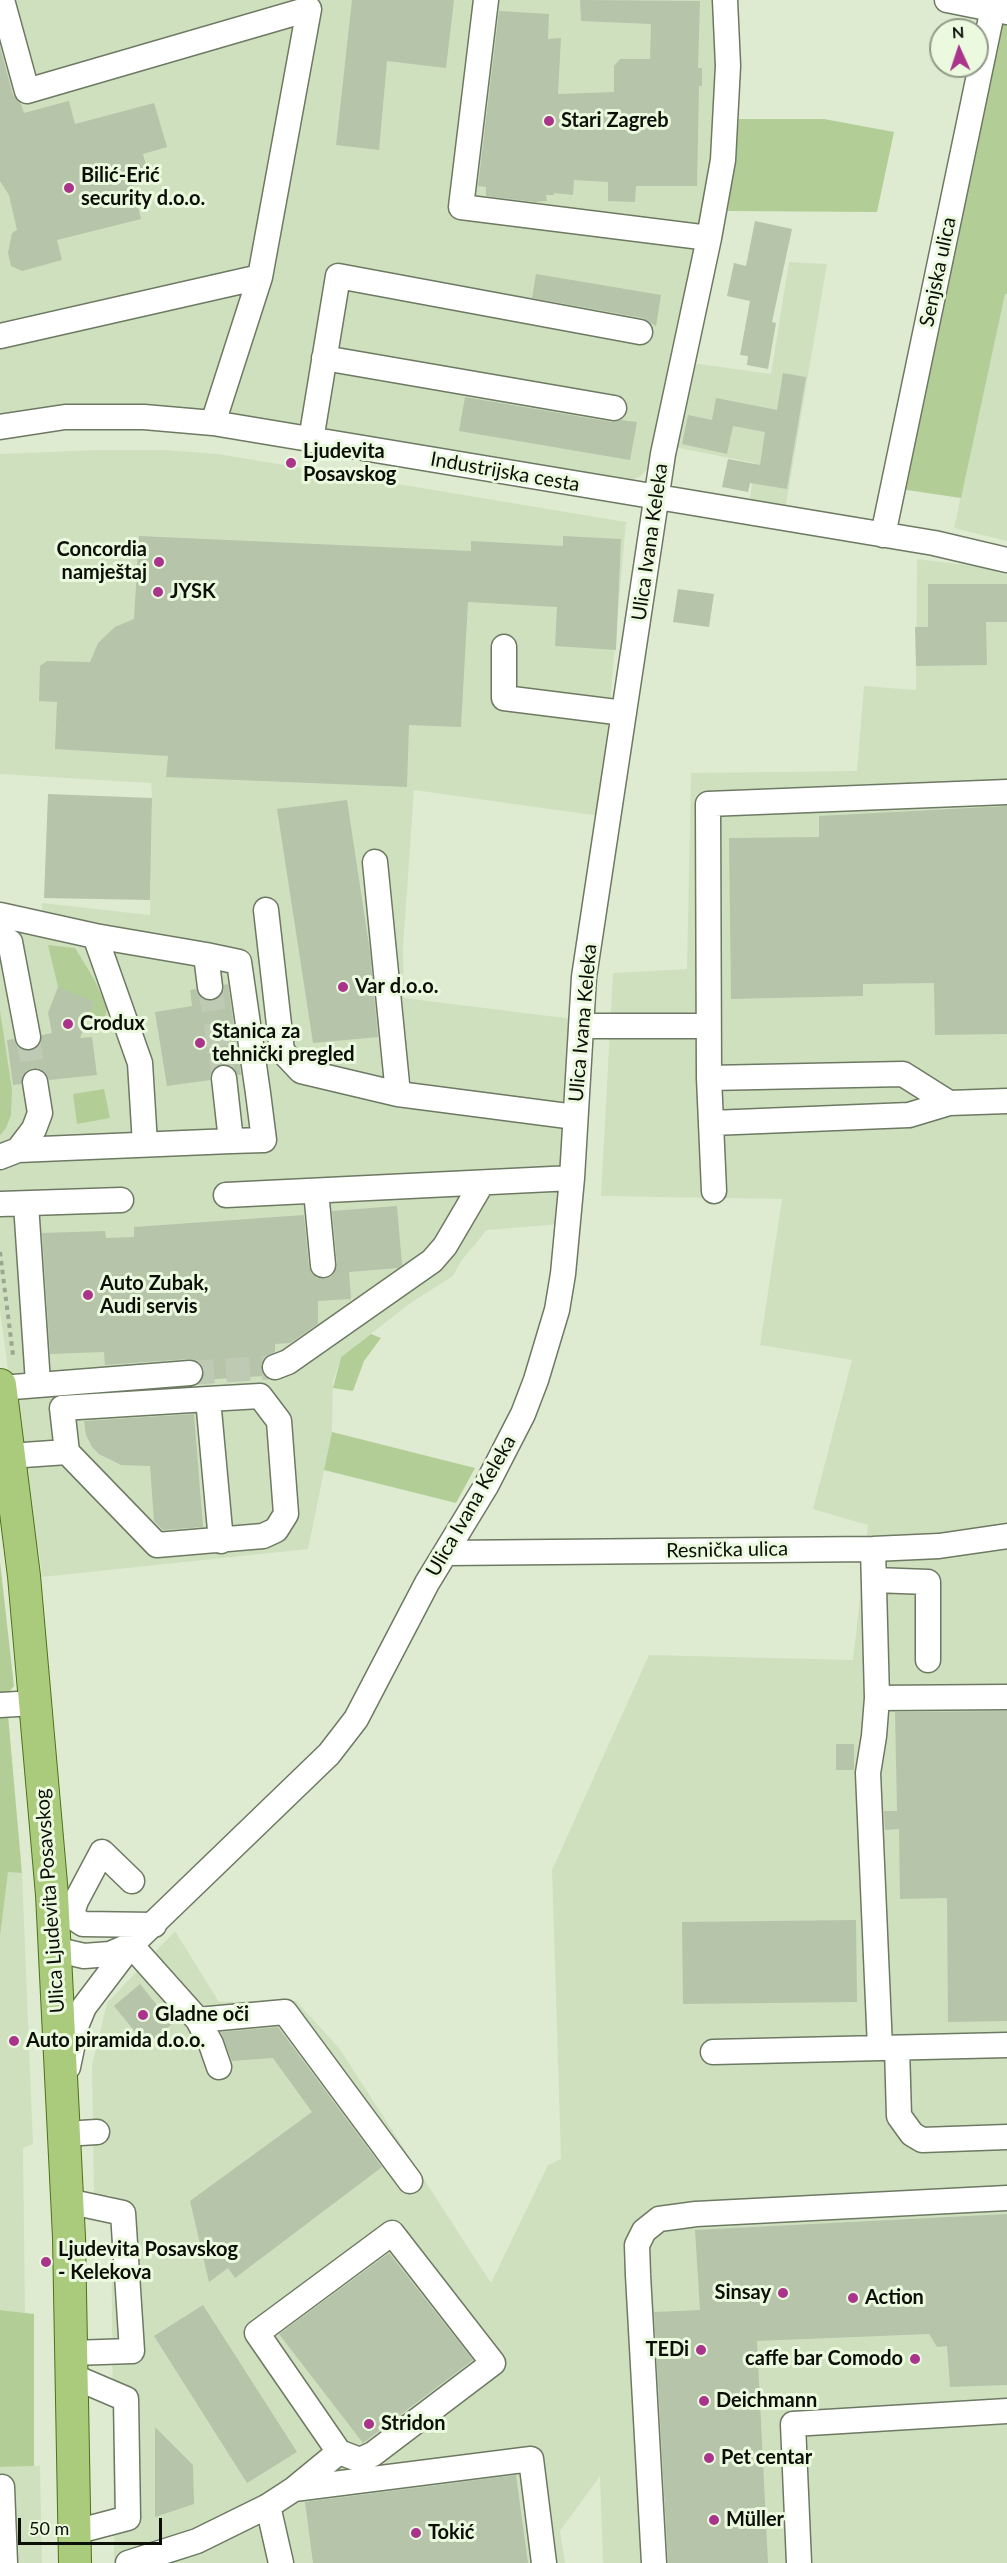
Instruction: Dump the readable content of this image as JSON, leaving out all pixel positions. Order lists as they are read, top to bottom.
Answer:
{
  "streets": {
    "main road": ["Ulica Ljudevita Posavskog"],
    "street": [
      "Senjska ulica",
      "Industrijska cesta",
      "Ulica Ivana Keleka",
      "Resnička ulica"
    ]
  },
  "crossings": [
    ["Senjska ulica", "Industrijska cesta"],
    ["Industrijska cesta", "Ulica Ivana Keleka"],
    ["Ulica Ivana Keleka", "Resnička ulica"],
    ["Ulica Ivana Keleka", "Ulica Ljudevita Posavskog"]
  ],
  "places": [
    "Stari Zagreb",
    "Bilić-Erić security d.o.o.",
    "Ljudevita Posavskog",
    "Concordia namještaj",
    "JYSK",
    "Var d.o.o.",
    "Crodux",
    "Stanica za tehnički pregled",
    "Auto Zubak, Audi servis",
    "Gladne oči",
    "Auto piramida d.o.o.",
    "Ljudevita Posavskog - Kelekova",
    "Sinsay",
    "Action",
    "TEDi",
    "caffe bar Comodo",
    "Deichmann",
    "Stridon",
    "Pet centar",
    "Müller",
    "Tokić"
  ],
  "scale_bar": "50 m",
  "north": "top"
}
